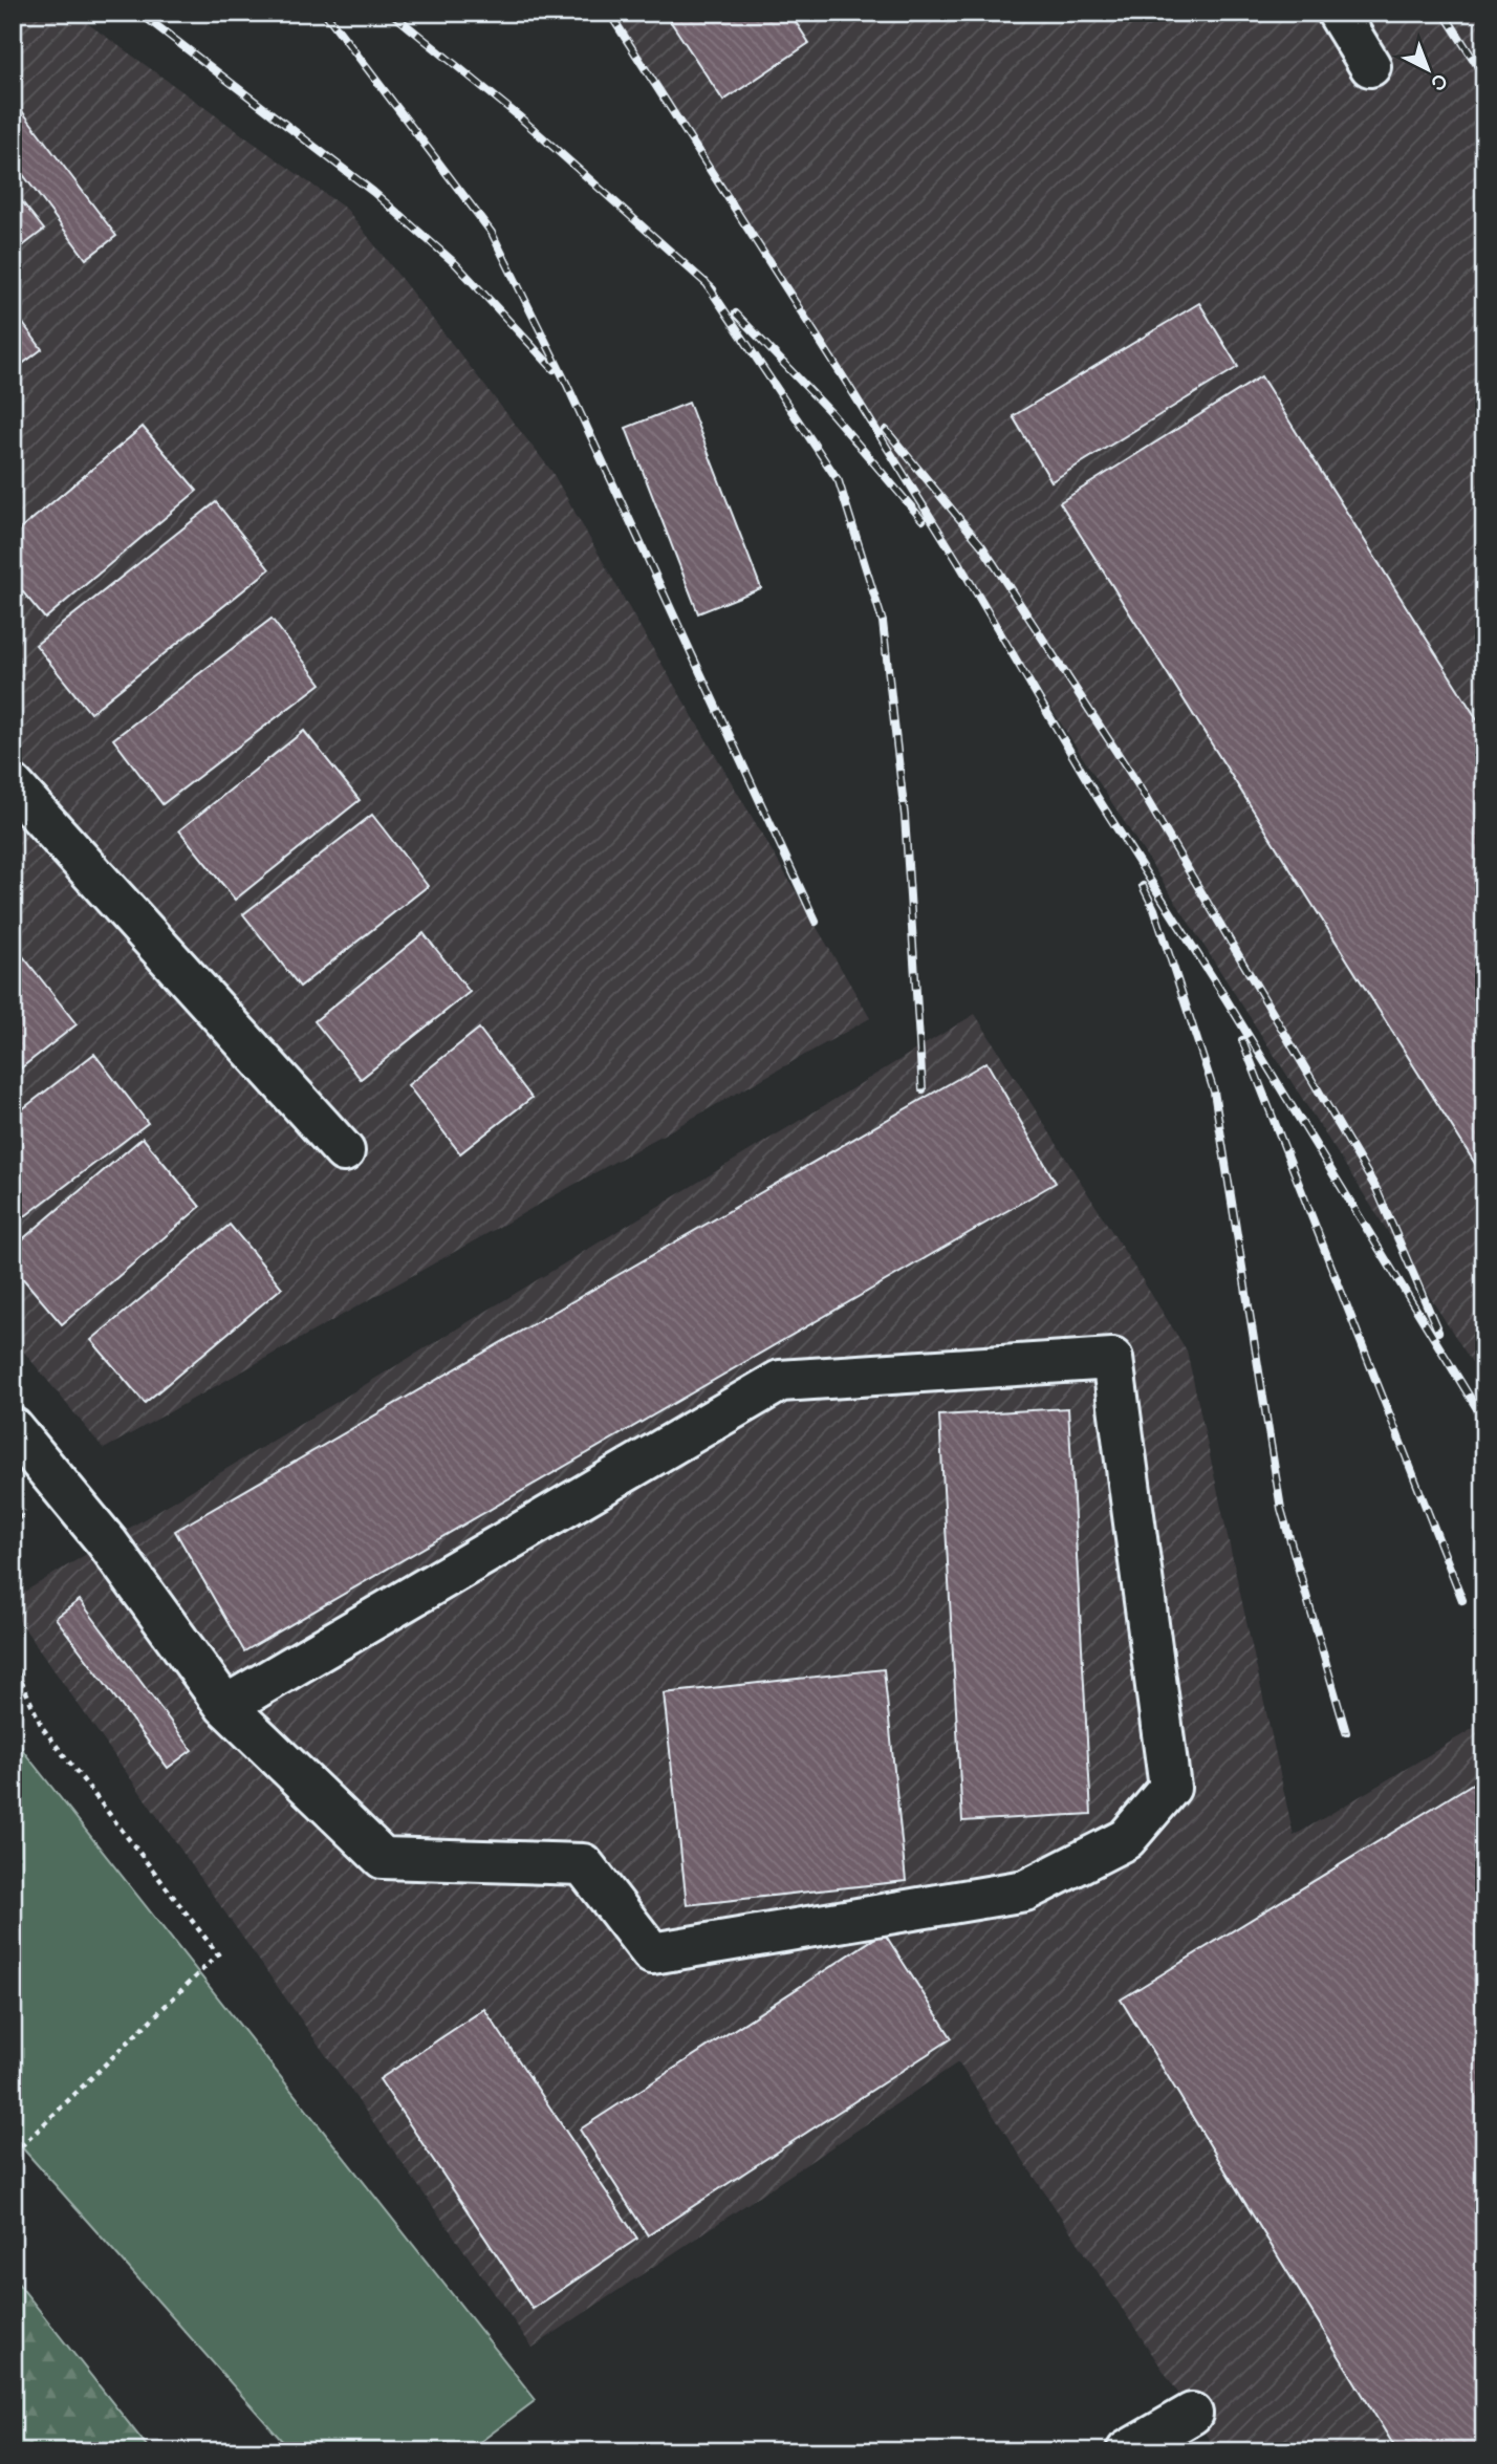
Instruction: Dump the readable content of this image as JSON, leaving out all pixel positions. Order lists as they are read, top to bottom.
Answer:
{
  "north": "bottom right"
}
